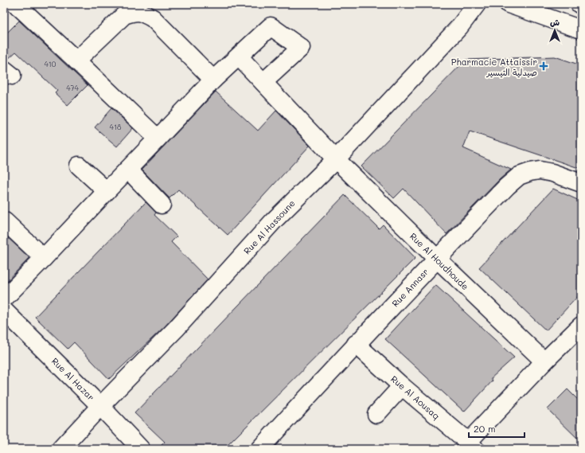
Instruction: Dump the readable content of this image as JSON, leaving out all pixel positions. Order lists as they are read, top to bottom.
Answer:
{
  "streets": {
    "street": [
      "Rue Al Hassoune",
      "Rue Al Houdhoude",
      "Rue Annasr",
      "Rue Al Hazar",
      "Rue Al Aousaq"
    ]
  },
  "crossings": [
    ["Rue Al Hassoune", "Rue Al Houdhoude"],
    ["Rue Al Hassoune", "Rue Al Hazar"],
    ["Rue Al Houdhoude", "Rue Annasr"],
    ["Rue Annasr", "Rue Al Aousaq"]
  ],
  "places": {
    "health": ["Pharmacie Attaissir صيدلية التيسير"]
  },
  "house_numbers": ["410", "474", "418"],
  "scale_bar": "20 m",
  "north": "top"
}
